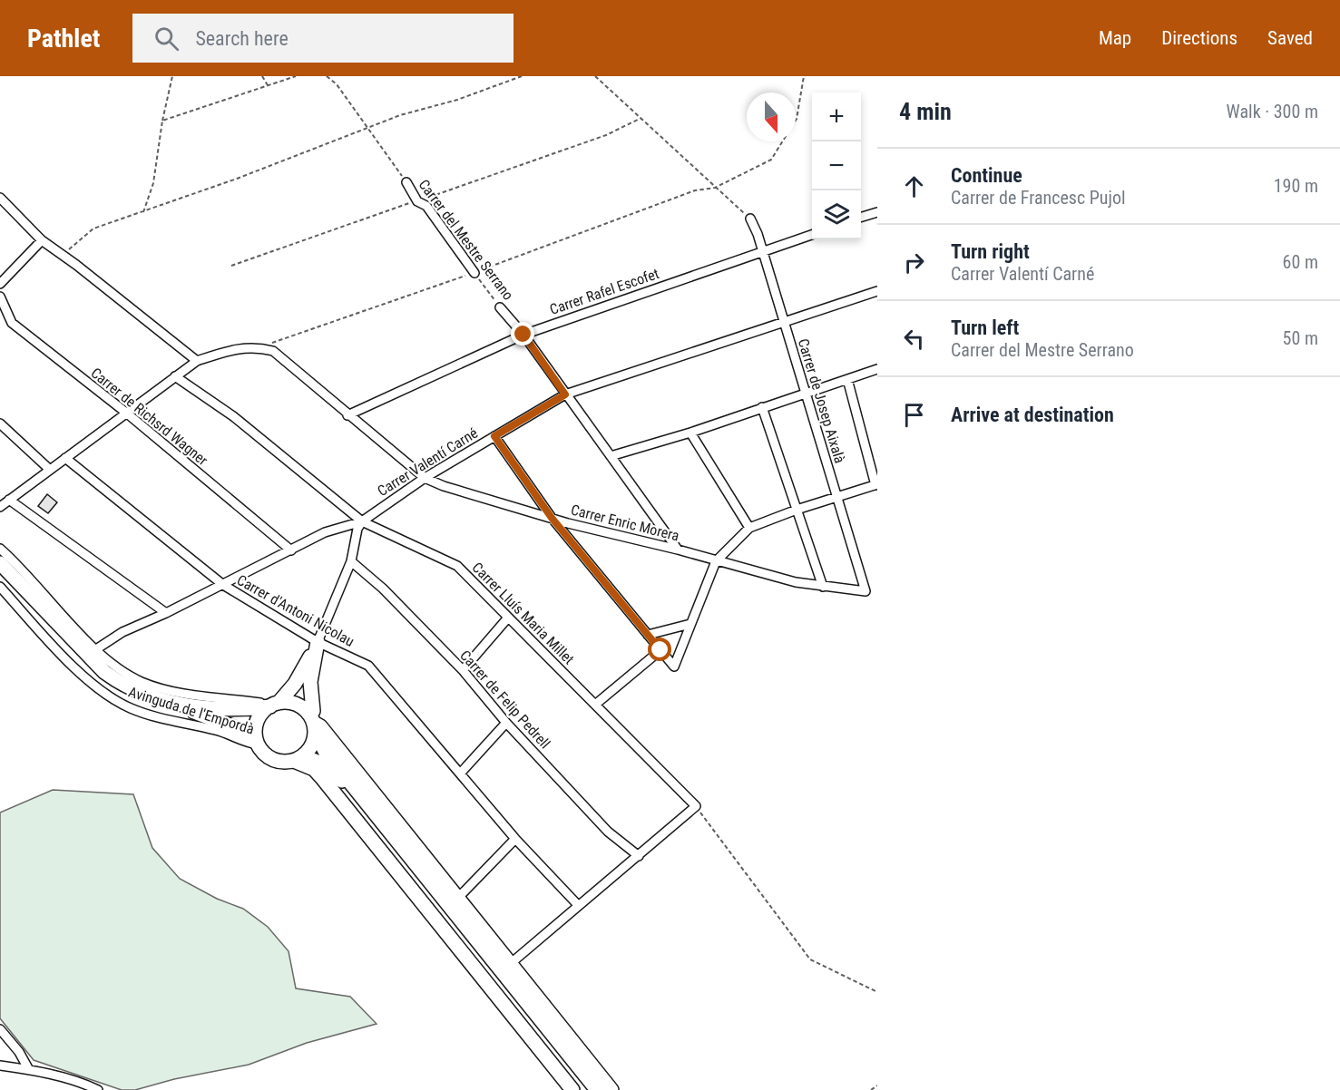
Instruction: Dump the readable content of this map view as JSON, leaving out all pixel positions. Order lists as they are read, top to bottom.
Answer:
{
  "streets": {
    "street": [
      "Carrer del Mestre Serrano",
      "Carrer Rafel Escofet",
      "Carrer de Josep Aixalà",
      "Carrer de Richsrd Wagner",
      "Carrer Valentí Carné",
      "Carrer Enric Morera",
      "Carrer d'Antoni Nicolau",
      "Carrer Lluís Maria Millet",
      "Carrer de Felip Pedrell",
      "Avinguda de l'Empordà"
    ]
  },
  "crossings": [
    ["Carrer del Mestre Serrano", "Carrer Rafel Escofet"],
    ["Carrer del Mestre Serrano", "Carrer Valentí Carné"],
    ["Carrer del Mestre Serrano", "Carrer Enric Morera"],
    ["Carrer Rafel Escofet", "Carrer de Josep Aixalà"],
    ["Carrer Rafel Escofet", "Carrer Enric Morera"],
    ["Carrer de Josep Aixalà", "Carrer Valentí Carné"],
    ["Carrer de Josep Aixalà", "Carrer Enric Morera"],
    ["Carrer de Richsrd Wagner", "Carrer Valentí Carné"],
    ["Carrer Valentí Carné", "Carrer Enric Morera"],
    ["Carrer Valentí Carné", "Carrer d'Antoni Nicolau"],
    ["Carrer Valentí Carné", "Carrer Lluís Maria Millet"]
  ],
  "north": "bottom",
  "page": {
    "header": "Pathlet",
    "search": "Search here",
    "nav": ["Map", "Directions", "Saved"],
    "heading": ["4 min", "Walk · 300 m"],
    "map_buttons": ["+", "−"],
    "list": [
      ["Continue", "Carrer de Francesc Pujol", "190 m"],
      ["Turn right", "Carrer Valentí Carné", "60 m"],
      ["Turn left", "Carrer del Mestre Serrano", "50 m"],
      "Arrive at destination"
    ]
  }
}
